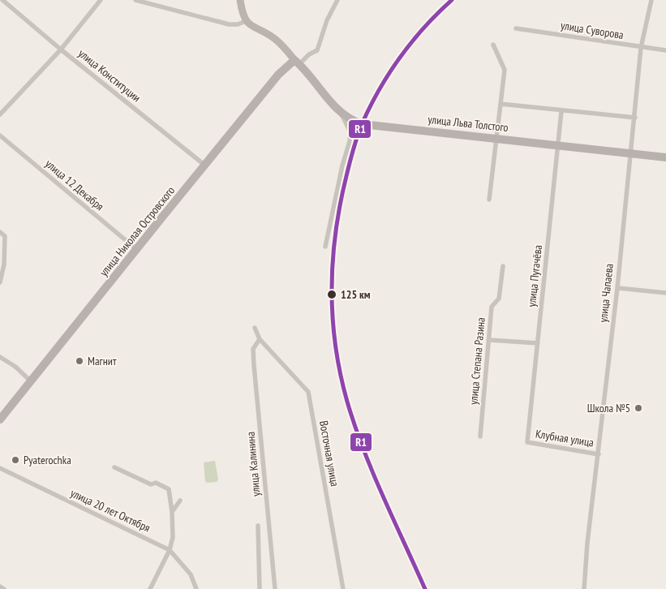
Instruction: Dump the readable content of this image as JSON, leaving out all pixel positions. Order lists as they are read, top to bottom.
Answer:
{
  "streets": {
    "main road": ["улица Льва Толстого", "улица Николая Островского"],
    "street": [
      "улица Суворова",
      "улица Конституции",
      "улица 12 Декабря",
      "улица Пугачёва",
      "улица Чапаева",
      "улица Степана Разина",
      "Клубная улица",
      "Восточная улица",
      "улица Калинина",
      "улица 20 лет Октября"
    ]
  },
  "crossings": [
    ["улица Суворова", "улица Чапаева"],
    ["улица Конституции", "улица Николая Островского"],
    ["улица Льва Толстого", "улица Николая Островского"],
    ["улица Льва Толстого", "улица Пугачёва"],
    ["улица Льва Толстого", "улица Чапаева"],
    ["улица 12 Декабря", "улица Николая Островского"],
    ["улица Пугачёва", "Клубная улица"],
    ["улица Чапаева", "Клубная улица"],
    ["Восточная улица", "улица Калинина"]
  ],
  "places": [
    "125 км",
    "Магнит",
    "Школа №5",
    "Pyaterochka"
  ],
  "lines": ["transit line R1"]
}
